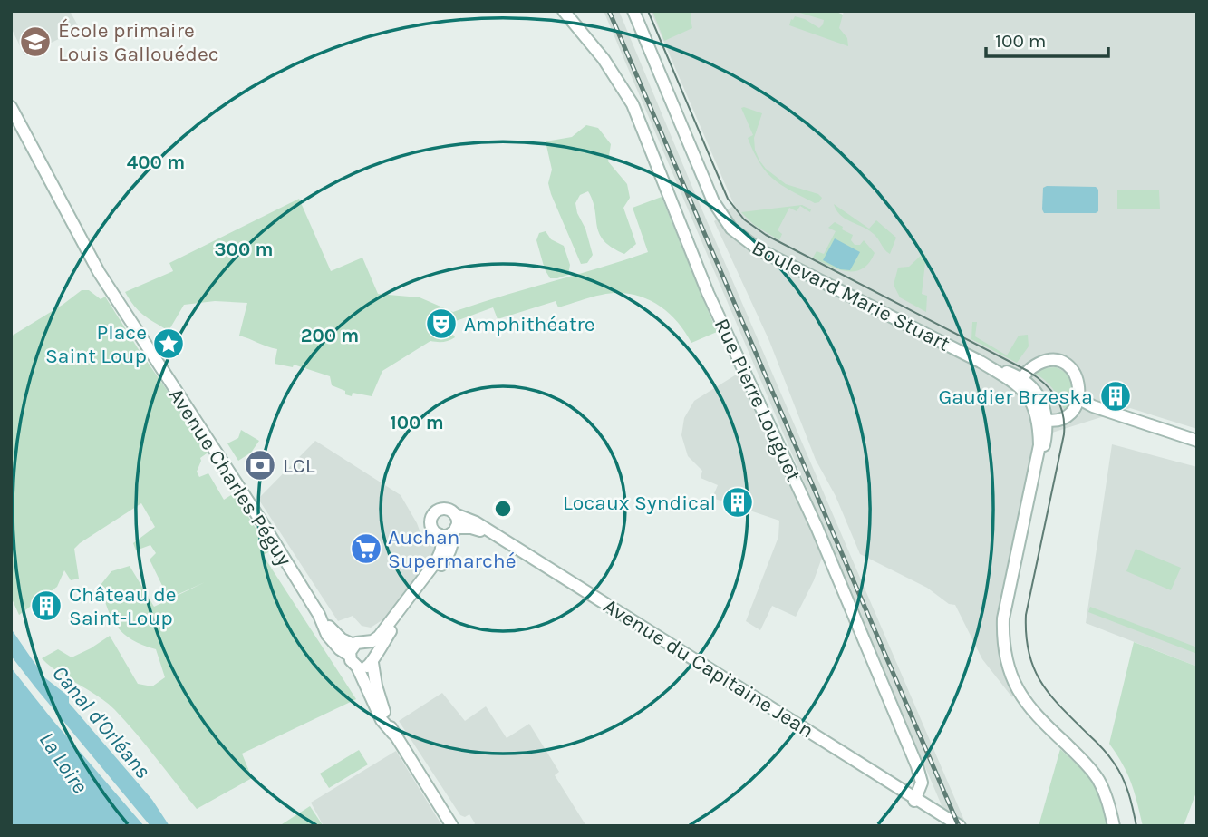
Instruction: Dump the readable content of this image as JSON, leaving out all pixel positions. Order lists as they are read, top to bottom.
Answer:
{
  "streets": {
    "main road": [
      "Boulevard Marie Stuart",
      "Rue Pierre Louguet",
      "Avenue Charles Péguy",
      "Avenue du Capitaine Jean"
    ]
  },
  "crossings": [
    ["Rue Pierre Louguet", "Avenue du Capitaine Jean"]
  ],
  "water": ["Canal d'Orléans", "La Loire"],
  "places": {
    "school or university": ["École primaire Louis Gallouédec"],
    "theatre": ["Amphithéatre"],
    "place": ["Place Saint Loup"],
    "building": ["Gaudier Brzeska", "Locaux Syndical", "Château de Saint-Loup"],
    "bank": ["LCL"],
    "supermarket": ["Auchan Supermarché"]
  },
  "scale_bar": "100 m",
  "rings": [
    "400 m",
    "300 m",
    "200 m",
    "100 m"
  ]
}
